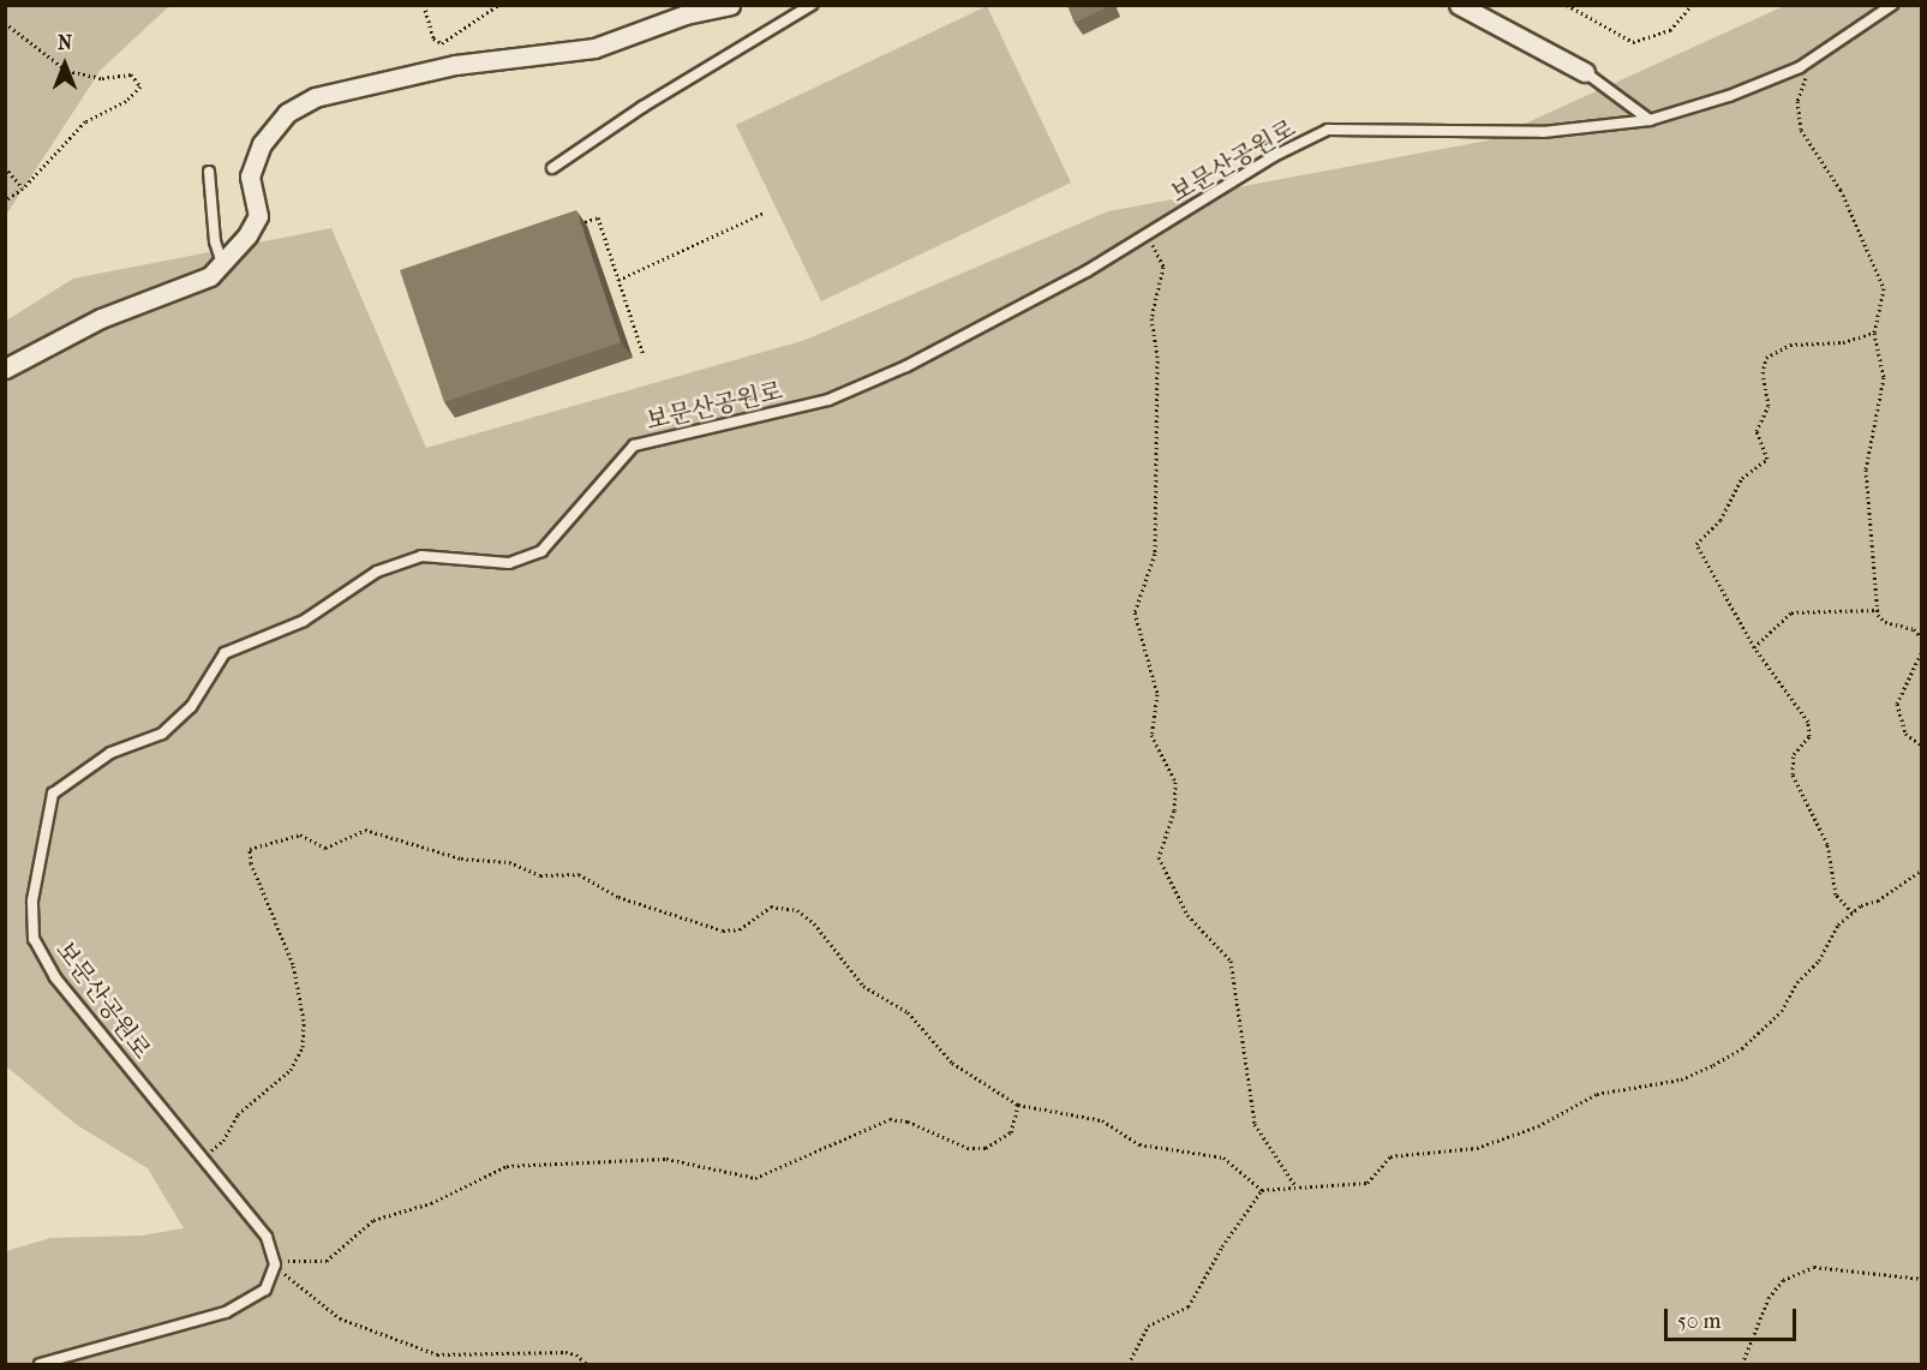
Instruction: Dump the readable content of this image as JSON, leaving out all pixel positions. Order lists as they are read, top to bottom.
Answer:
{
  "streets": {
    "lane": ["보문산공원로"]
  },
  "scale_bar": "50 m",
  "north": "top"
}
